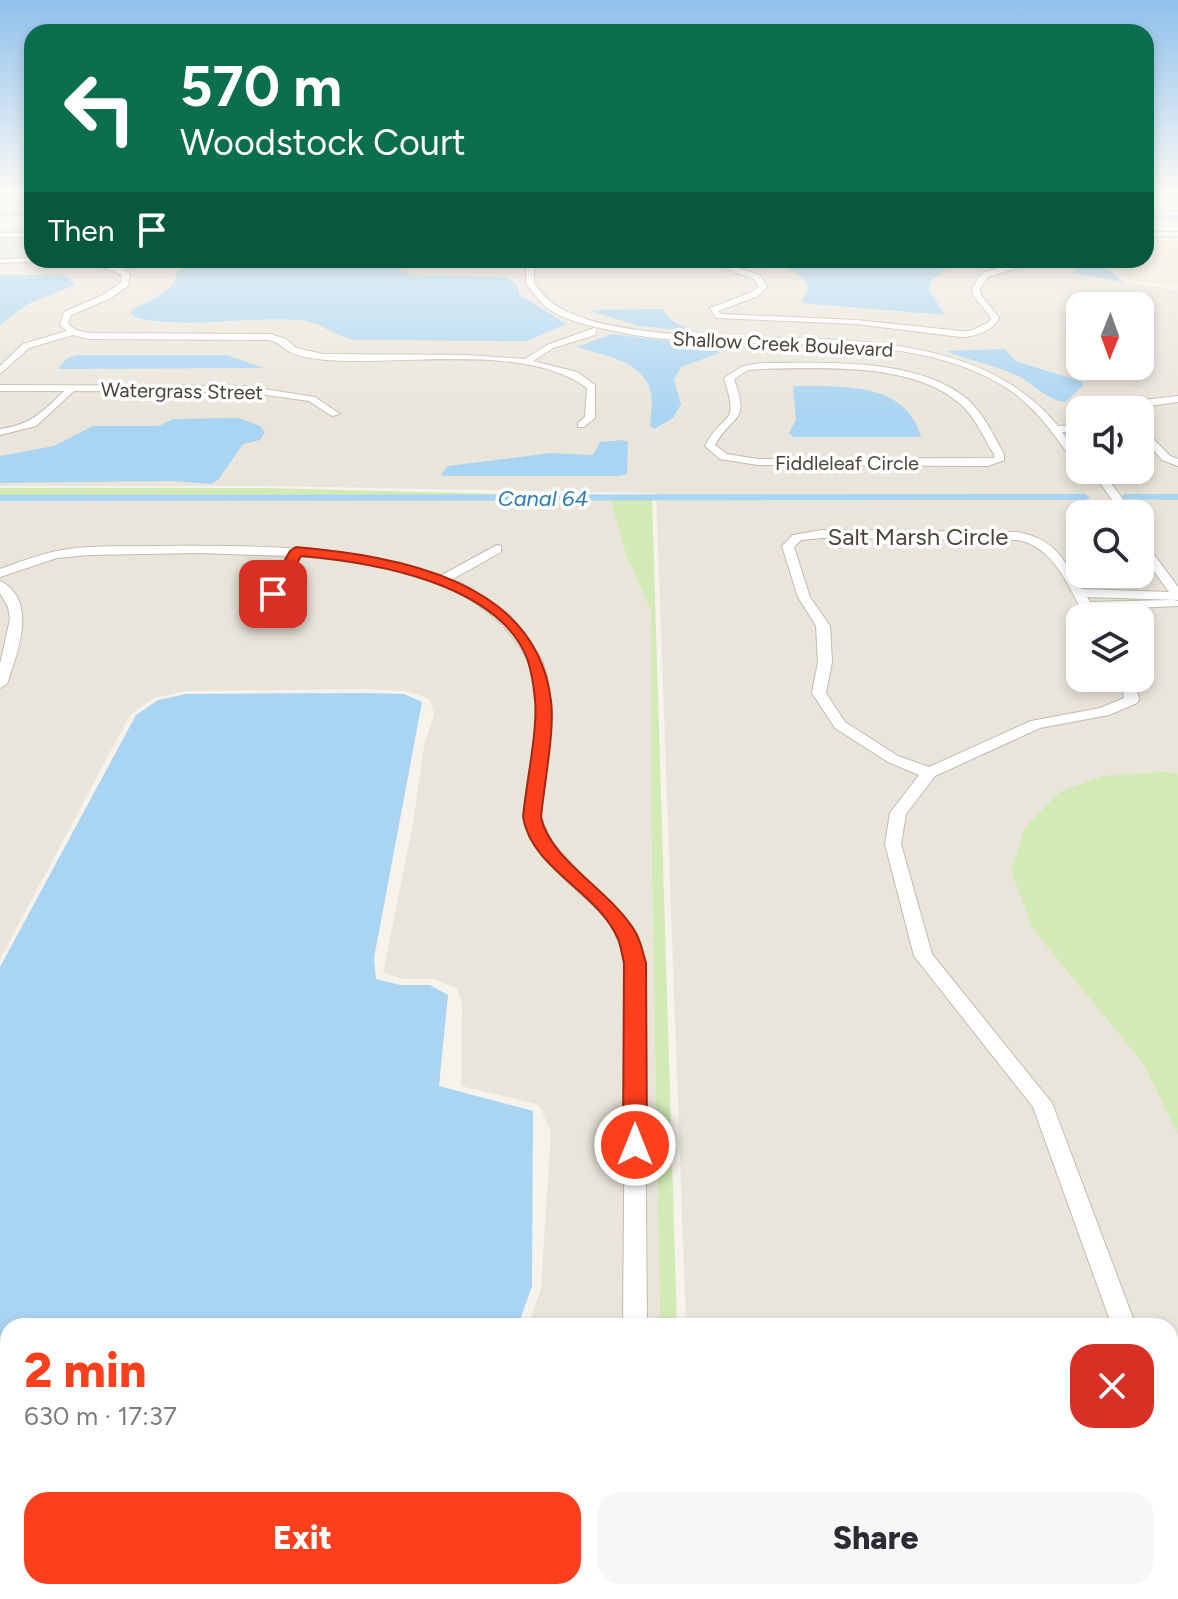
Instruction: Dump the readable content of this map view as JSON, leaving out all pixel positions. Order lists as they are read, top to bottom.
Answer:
{
  "streets": {
    "street": [
      "Shallow Creek Boulevard",
      "Watergrass Street",
      "Fiddleleaf Circle",
      "Salt Marsh Circle"
    ]
  },
  "water": ["Canal 64"],
  "north": "bottom",
  "page": {
    "turn": ["570 m", "Woodstock Court"],
    "then": "Then",
    "heading": ["2 min", "630 m · 17:37"],
    "buttons": ["Exit", "Share"]
  }
}
